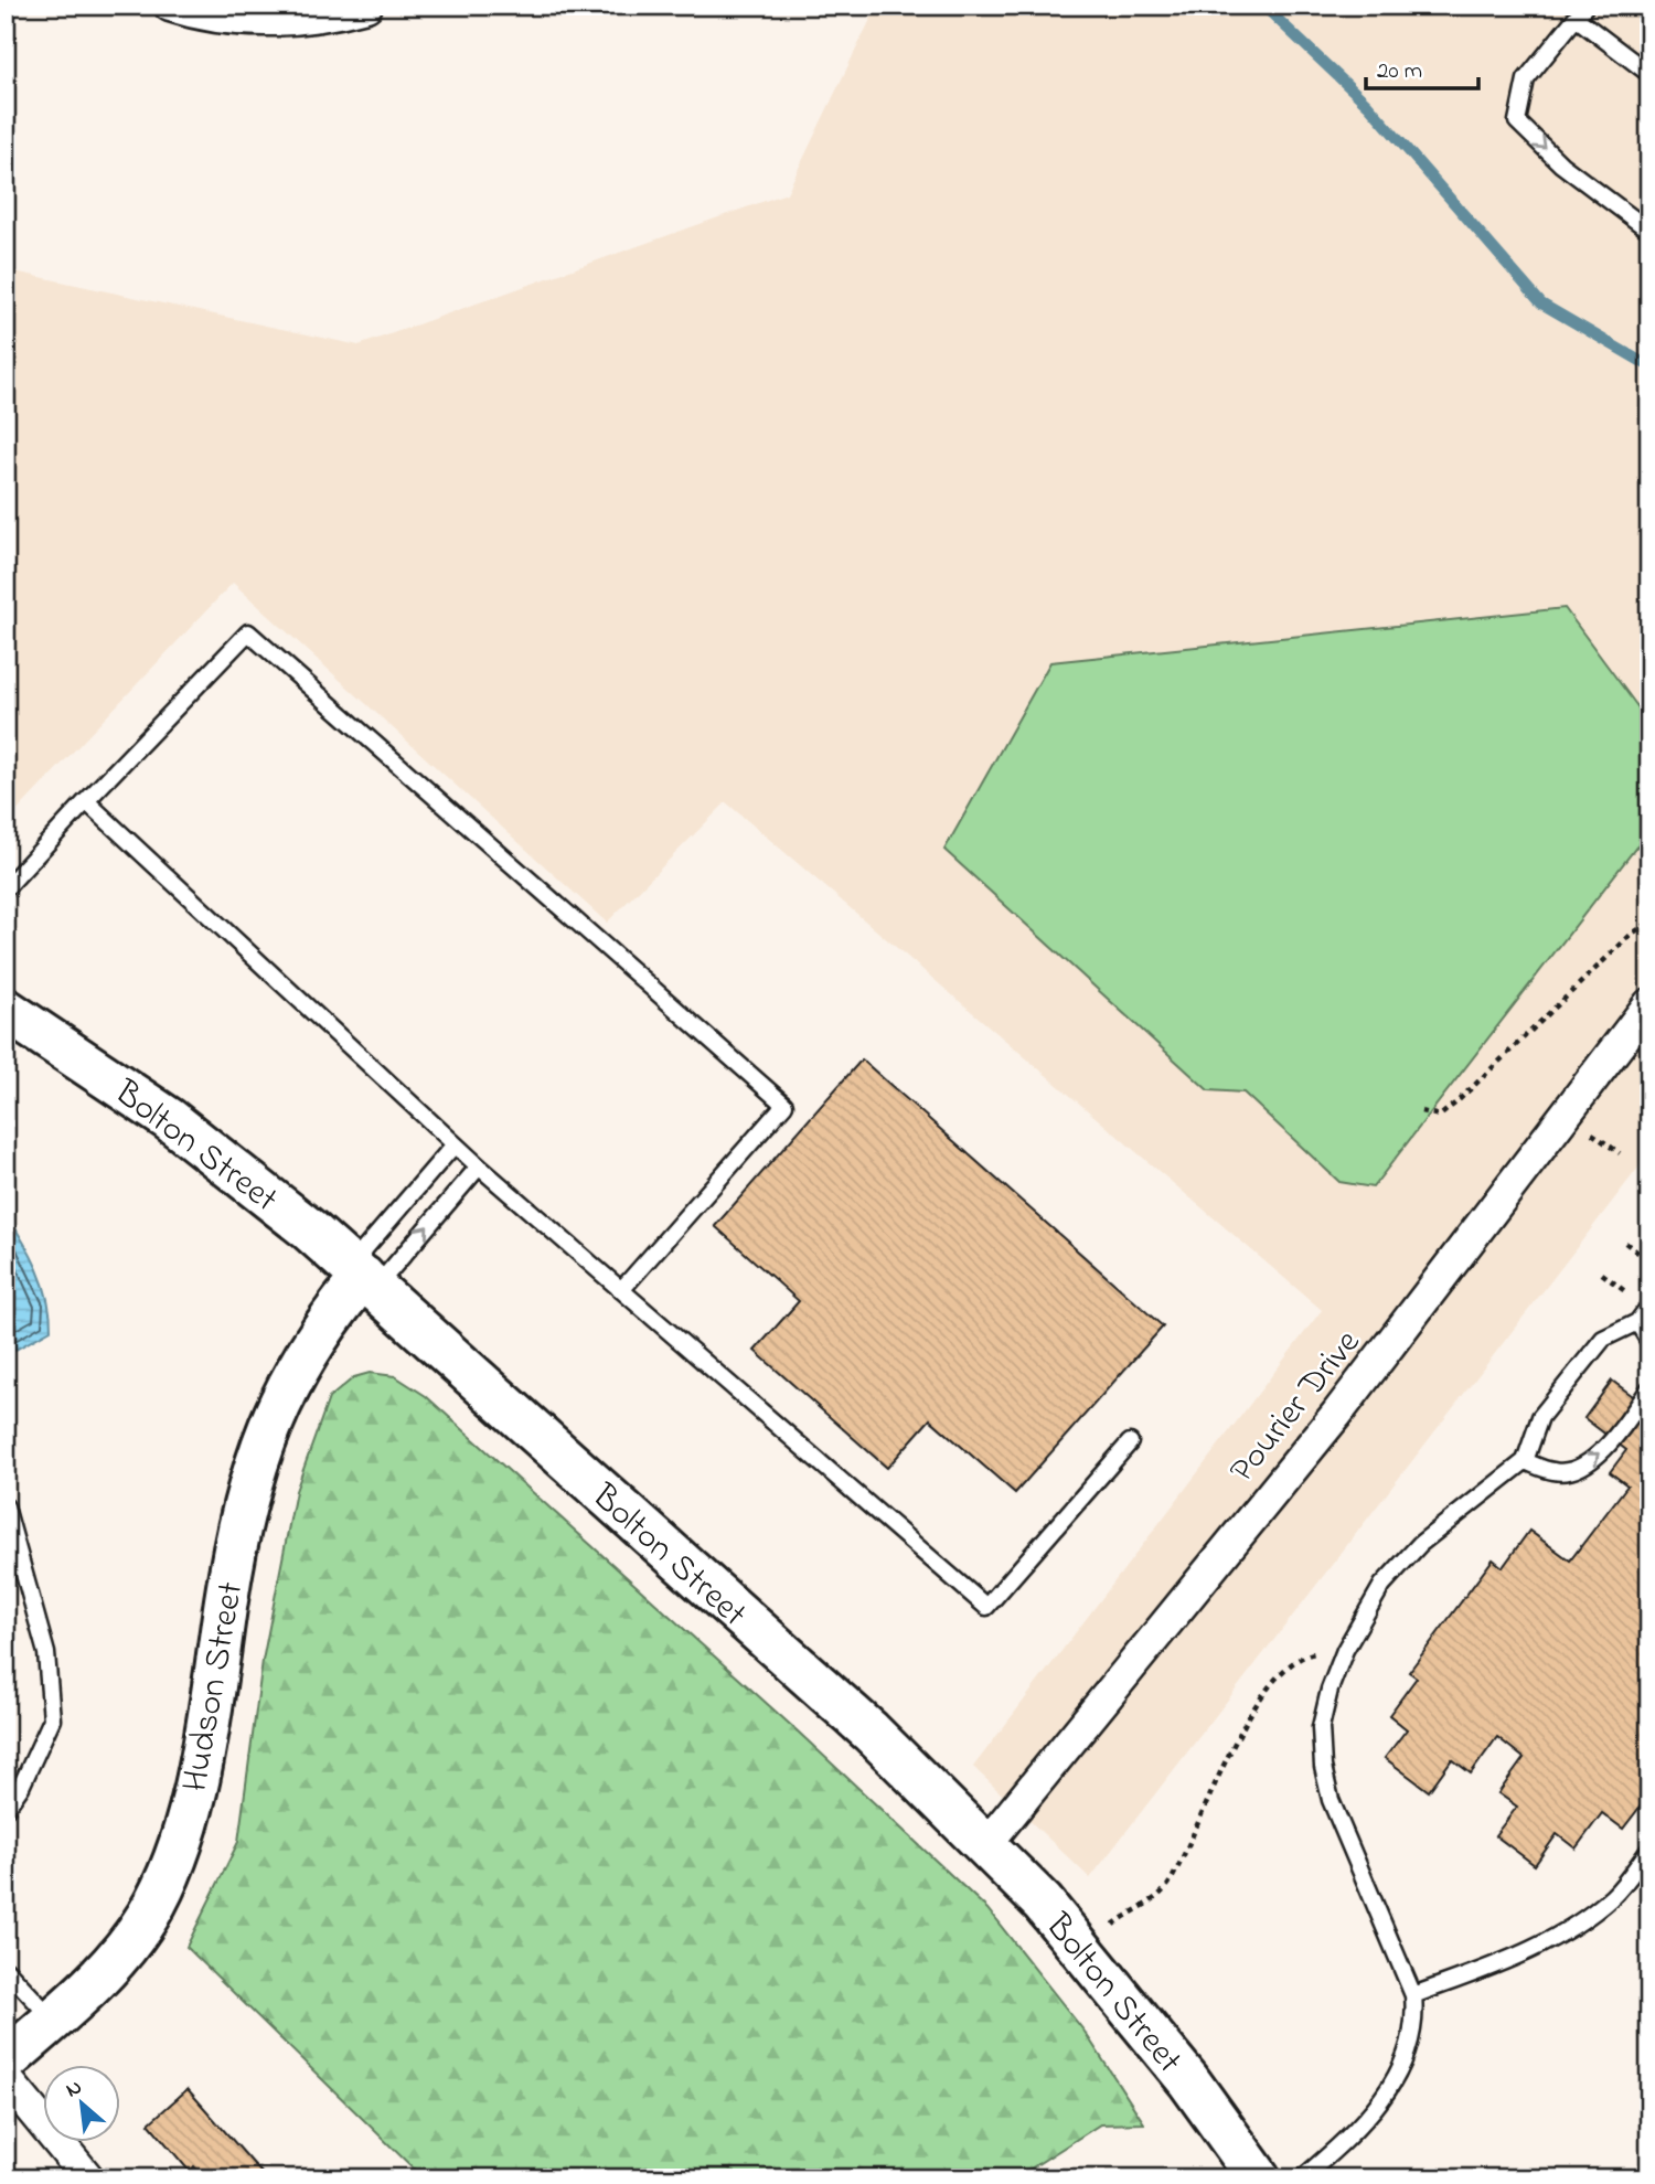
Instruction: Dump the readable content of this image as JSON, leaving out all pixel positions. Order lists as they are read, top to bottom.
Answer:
{
  "streets": {
    "main road": ["Bolton Street", "Hudson Street"],
    "street": ["Pourier Drive"]
  },
  "crossings": [
    ["Bolton Street", "Pourier Drive"],
    ["Bolton Street", "Hudson Street"]
  ],
  "scale_bar": "20 m",
  "north": "top left"
}
